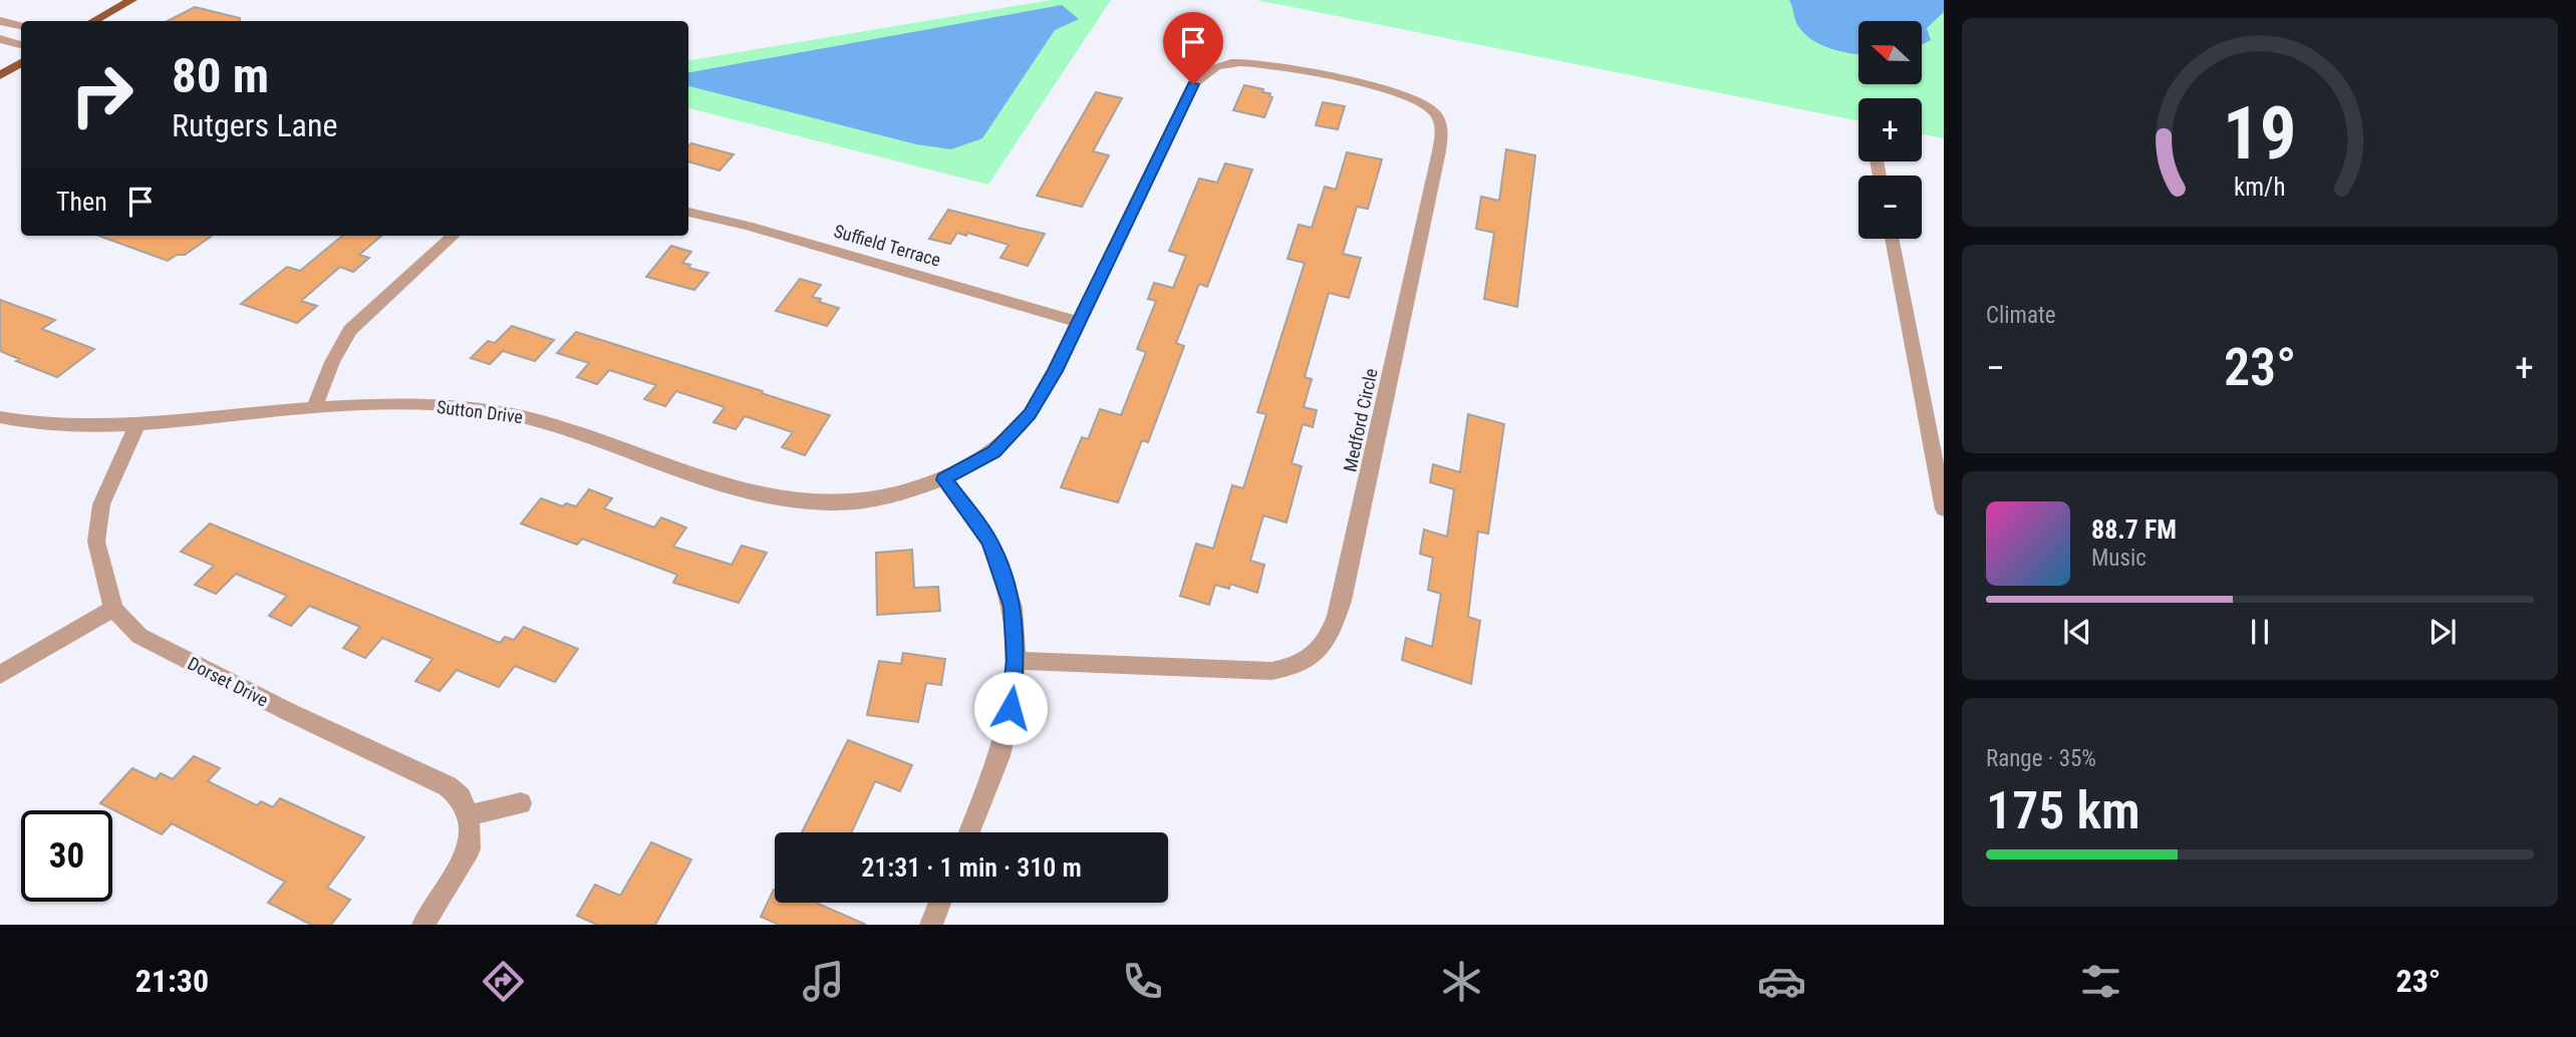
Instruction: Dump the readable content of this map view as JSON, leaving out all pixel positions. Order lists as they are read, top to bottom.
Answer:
{
  "streets": {
    "street": [
      "Suffield Terrace",
      "Sutton Drive",
      "Medford Circle",
      "Dorset Drive"
    ]
  },
  "crossings": [
    ["Suffield Terrace", "Sutton Drive"],
    ["Sutton Drive", "Medford Circle"],
    ["Sutton Drive", "Dorset Drive"]
  ],
  "north": "left",
  "page": {
    "map_buttons": ["+", "−"],
    "turn": ["80 m", "Rutgers Lane"],
    "then": "Then",
    "tile": [
      "Climate",
      ["Range · 35%", "175 km"]
    ],
    "heat": ["−", "23°", "+"],
    "song": ["88.7 FM", "Music"],
    "limit": "30",
    "trip": "21:31 · 1 min · 310 m",
    "tabs": ["21:30", "23°"],
    "gauge": ["19", "km/h"]
  }
}
